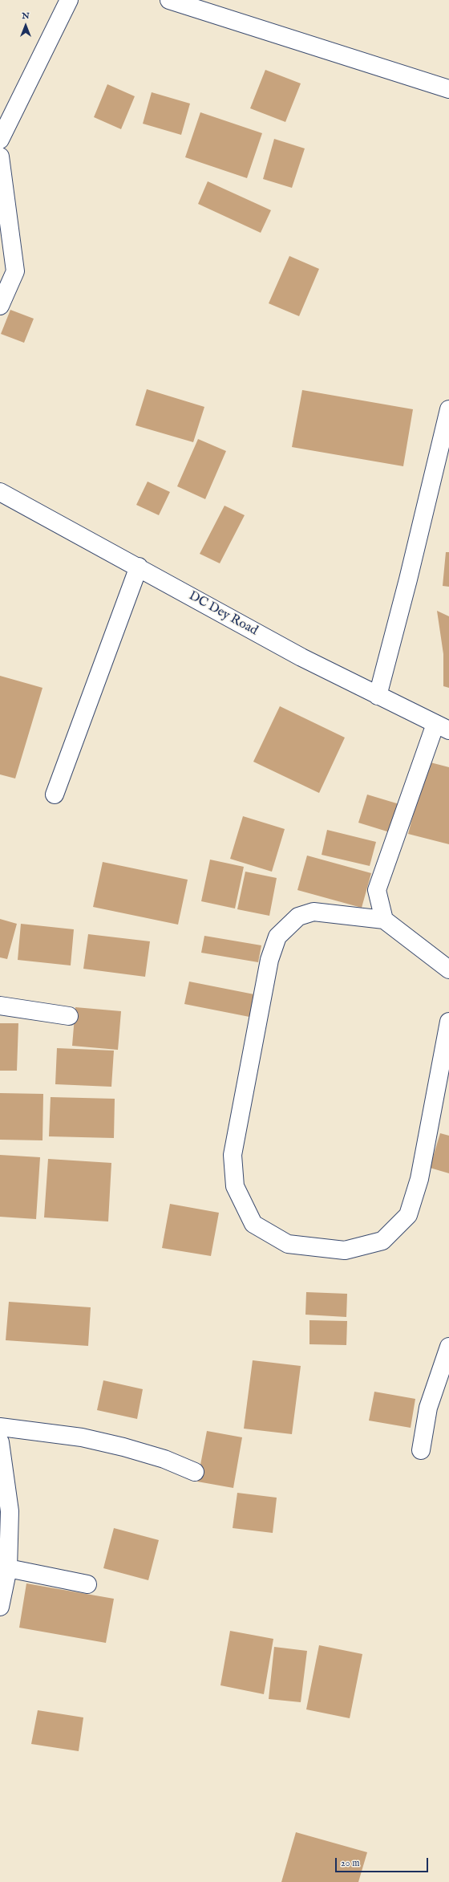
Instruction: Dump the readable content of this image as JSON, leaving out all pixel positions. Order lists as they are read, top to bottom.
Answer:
{
  "streets": {
    "street": ["DC Dey Road"]
  },
  "scale_bar": "20 m",
  "north": "top"
}
